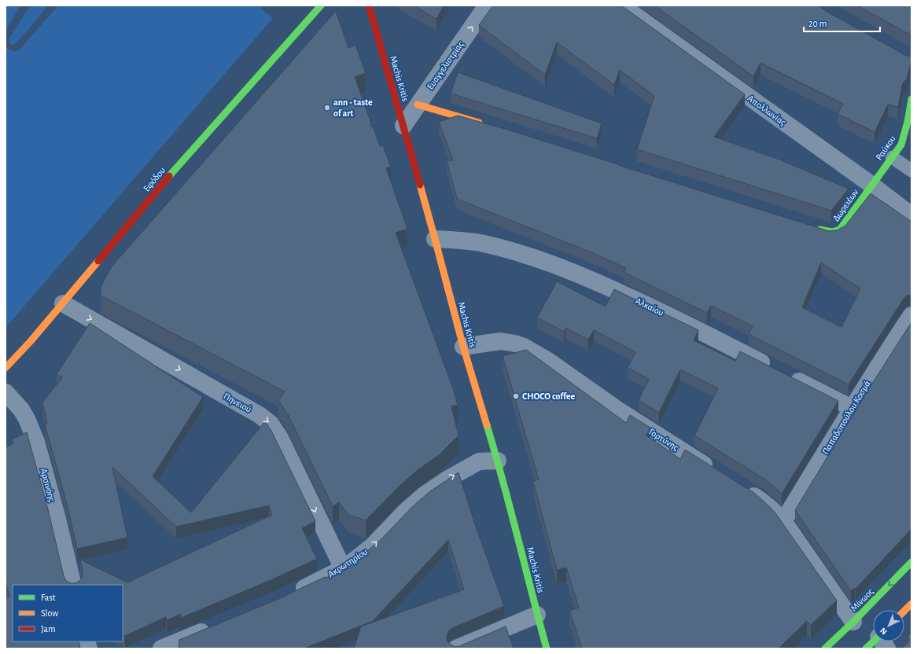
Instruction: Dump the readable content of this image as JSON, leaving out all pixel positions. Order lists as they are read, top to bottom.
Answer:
{
  "streets": {
    "street": [
      "Ευαγγελιστρίας",
      "Machis Kritis",
      "Απολλωνίας",
      "Ραύκου",
      "Εφόδου",
      "Δωρειέων",
      "Αλκαίου",
      "Πηνειού",
      "Παπαδοπούλου Κοσμά",
      "Γορτύνης",
      "Αρσινόης",
      "Ακρωτηρίου",
      "Μίνωος"
    ]
  },
  "crossings": [
    ["Ευαγγελιστρίας", "Machis Kritis"],
    ["Machis Kritis", "Αλκαίου"],
    ["Machis Kritis", "Γορτύνης"],
    ["Machis Kritis", "Ακρωτηρίου"],
    ["Απολλωνίας", "Ραύκου"],
    ["Απολλωνίας", "Δωρειέων"],
    ["Ραύκου", "Δωρειέων"],
    ["Εφόδου", "Πηνειού"],
    ["Αλκαίου", "Παπαδοπούλου Κοσμά"],
    ["Πηνειού", "Ακρωτηρίου"]
  ],
  "one_way": ["Ευαγγελιστρίας", "Πηνειού", "Μίνωος"],
  "places": ["ann - taste of art", "CHOCO coffee"],
  "legend": ["Fast", "Slow", "Jam"],
  "scale_bar": "20 m",
  "north": "bottom left"
}
